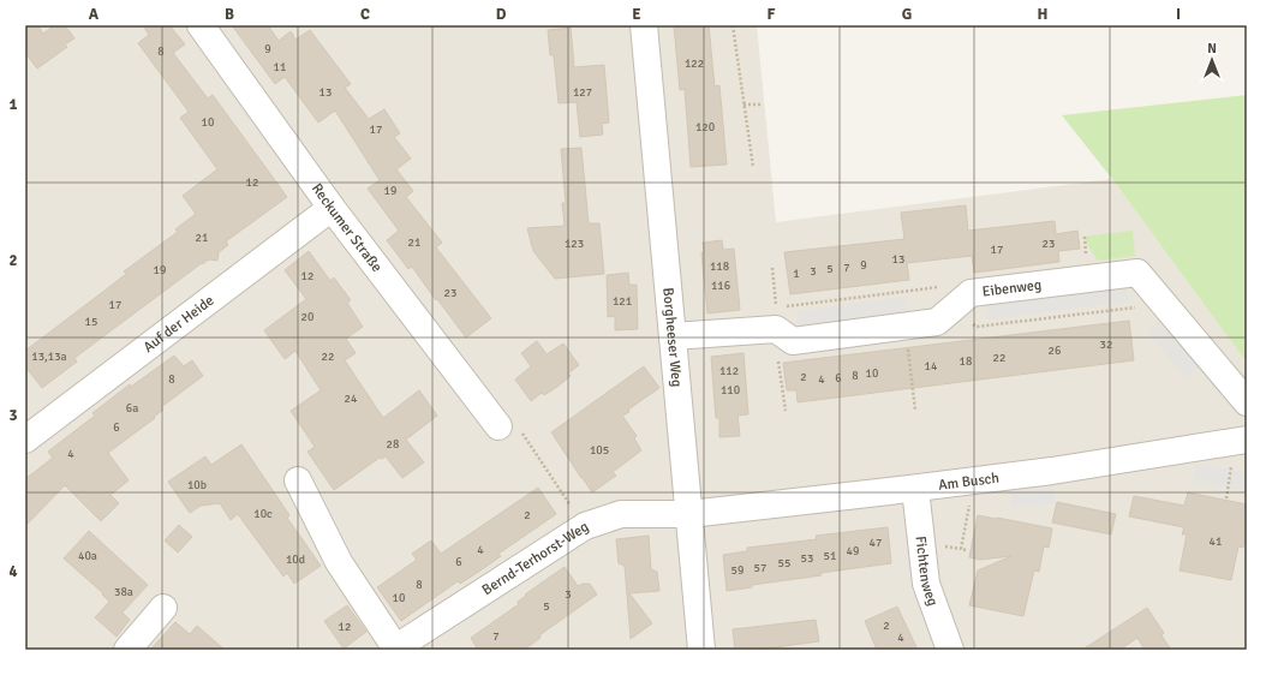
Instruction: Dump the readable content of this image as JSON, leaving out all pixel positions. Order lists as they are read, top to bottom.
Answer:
{
  "streets": {
    "street": [
      "Reckumer Straße",
      "Eibenweg",
      "Auf der Heide",
      "Borgheeser Weg",
      "Am Busch",
      "Bernd-Terhorst-Weg",
      "Fichtenweg"
    ]
  },
  "crossings": [
    ["Reckumer Straße", "Auf der Heide"],
    ["Borgheeser Weg", "Am Busch"],
    ["Borgheeser Weg", "Bernd-Terhorst-Weg"],
    ["Am Busch", "Bernd-Terhorst-Weg"],
    ["Am Busch", "Fichtenweg"]
  ],
  "house_numbers": [
    "9",
    "8",
    "122",
    "11",
    "13",
    "127",
    "10",
    "120",
    "17",
    "12",
    "19",
    "21",
    "21",
    "123",
    "23",
    "17",
    "13",
    "9",
    "118",
    "7",
    "5",
    "19",
    "3",
    "1",
    "12",
    "116",
    "23",
    "121",
    "17",
    "20",
    "15",
    "32",
    "26",
    "13,13a",
    "22",
    "22",
    "18",
    "14",
    "112",
    "10",
    "8",
    "2",
    "6",
    "8",
    "4",
    "110",
    "24",
    "6a",
    "6",
    "28",
    "105",
    "4",
    "10b",
    "10c",
    "2",
    "41",
    "47",
    "4",
    "49",
    "40a",
    "51",
    "53",
    "10d",
    "6",
    "55",
    "57",
    "59",
    "8",
    "38a",
    "3",
    "10",
    "5",
    "2",
    "12",
    "7",
    "4"
  ],
  "north": "top",
  "grid": {
    "columns": [
      "A",
      "B",
      "C",
      "D",
      "E",
      "F",
      "G",
      "H",
      "I"
    ],
    "rows": [
      "1",
      "2",
      "3",
      "4"
    ]
  }
}
